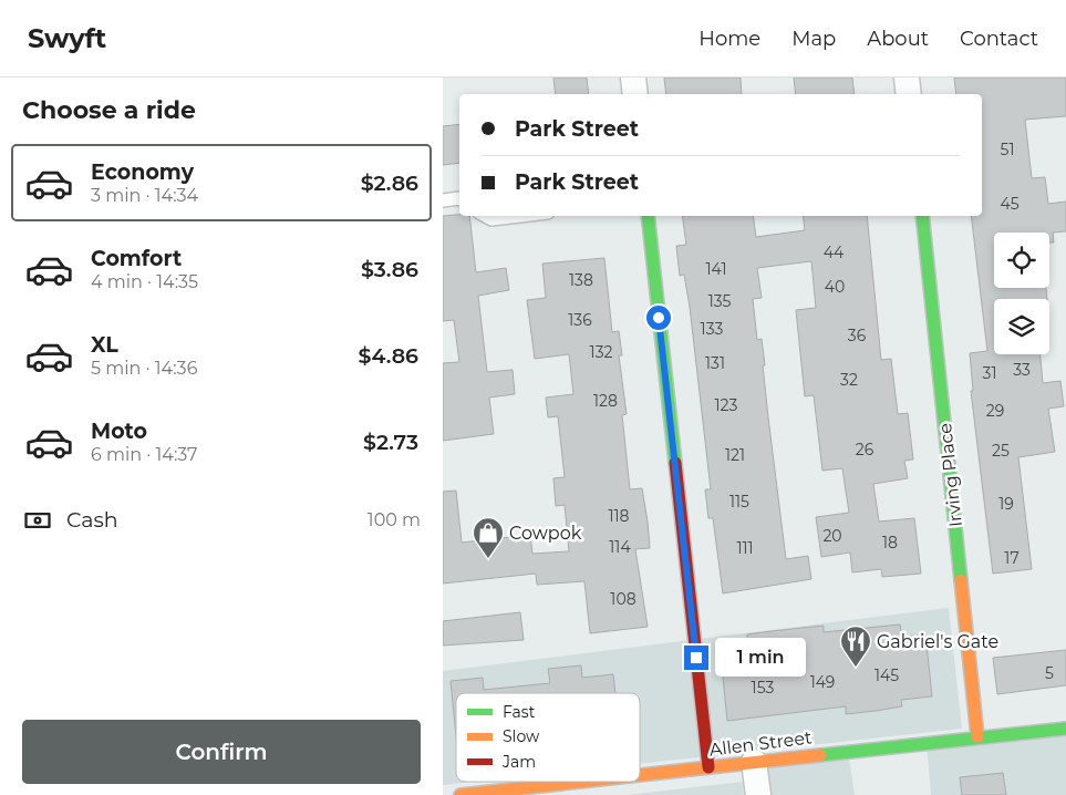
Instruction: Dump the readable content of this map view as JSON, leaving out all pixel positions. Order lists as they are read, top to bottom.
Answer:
{
  "streets": {
    "street": ["Irving Place", "Allen Street"]
  },
  "crossings": [
    ["Irving Place", "Allen Street"]
  ],
  "places": {
    "shop": ["Cowpok"],
    "restaurant": ["Gabriel's Gate"]
  },
  "house_numbers": [
    "51",
    "45",
    "44",
    "141",
    "138",
    "40",
    "135",
    "136",
    "133",
    "36",
    "132",
    "131",
    "33",
    "31",
    "32",
    "128",
    "123",
    "29",
    "26",
    "25",
    "121",
    "115",
    "19",
    "118",
    "20",
    "18",
    "114",
    "111",
    "17",
    "108",
    "5",
    "145",
    "149",
    "153"
  ],
  "legend": ["Fast", "Slow", "Jam"],
  "page": {
    "header": "Swyft",
    "nav": [
      "Home",
      "Map",
      "About",
      "Contact"
    ],
    "heading": "Choose a ride",
    "banner": ["Park Street", "Park Street"],
    "list": [
      {
        "name": "Economy",
        "note": "3 min · 14:34",
        "value": "$2.86"
      },
      {
        "name": "Comfort",
        "note": "4 min · 14:35",
        "value": "$3.86"
      },
      {
        "name": "XL",
        "note": "5 min · 14:36",
        "value": "$4.86"
      },
      {
        "name": "Moto",
        "note": "6 min · 14:37",
        "value": "$2.73"
      }
    ],
    "pay": ["Cash", "100 m"],
    "bubble": "1 min",
    "buttons": "Confirm"
  }
}
